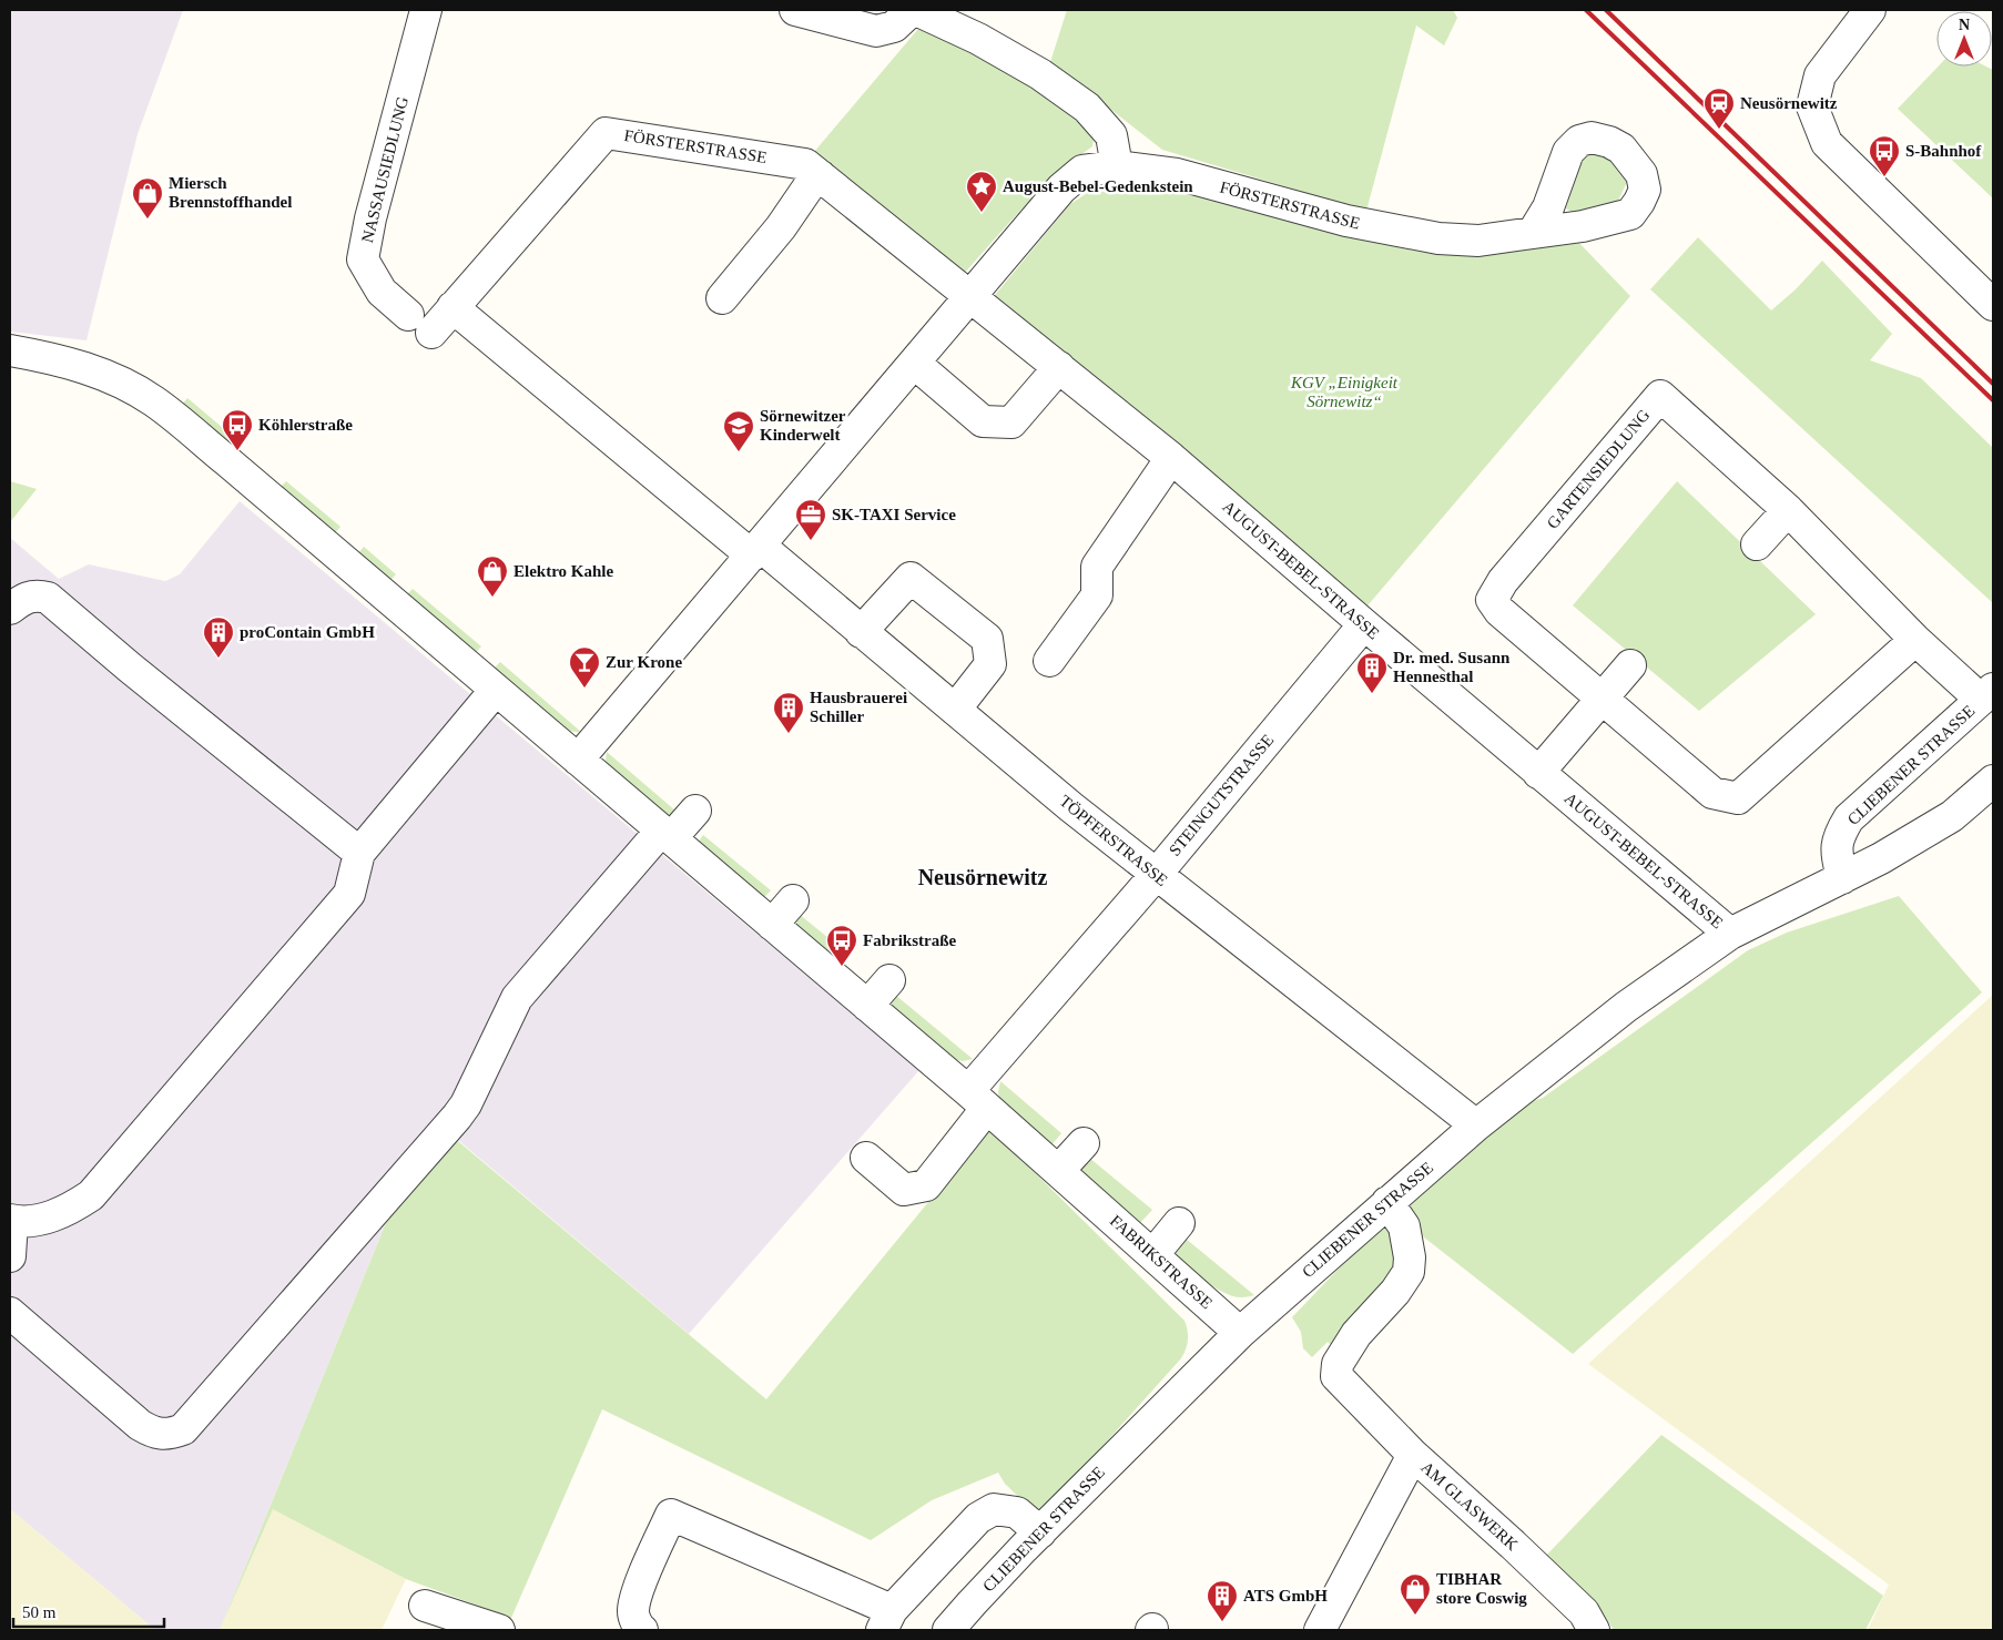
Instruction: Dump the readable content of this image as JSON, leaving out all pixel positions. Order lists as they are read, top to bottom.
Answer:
{
  "streets": {
    "street": [
      "FÖRSTERSTRASSE",
      "NASSAUSIEDLUNG",
      "GARTENSIEDLUNG",
      "AUGUST-BEBEL-STRASSE",
      "CLIEBENER STRASSE",
      "STEINGUTSTRASSE",
      "TÖPFERSTRASSE",
      "FABRIKSTRASSE",
      "AM GLASWERK"
    ]
  },
  "crossings": [
    ["FÖRSTERSTRASSE", "NASSAUSIEDLUNG"],
    ["FÖRSTERSTRASSE", "AUGUST-BEBEL-STRASSE"],
    ["FÖRSTERSTRASSE", "TÖPFERSTRASSE"],
    ["FÖRSTERSTRASSE", "FABRIKSTRASSE"],
    ["GARTENSIEDLUNG", "CLIEBENER STRASSE"],
    ["AUGUST-BEBEL-STRASSE", "CLIEBENER STRASSE"],
    ["AUGUST-BEBEL-STRASSE", "STEINGUTSTRASSE"],
    ["CLIEBENER STRASSE", "TÖPFERSTRASSE"],
    ["CLIEBENER STRASSE", "FABRIKSTRASSE"],
    ["CLIEBENER STRASSE", "AM GLASWERK"],
    ["STEINGUTSTRASSE", "TÖPFERSTRASSE"],
    ["STEINGUTSTRASSE", "FABRIKSTRASSE"]
  ],
  "districts": ["Neusörnewitz"],
  "parks": ["KGV „Einigkeit Sörnewitz“"],
  "places": {
    "station": ["Neusörnewitz"],
    "bus stop": ["S-Bahnhof", "Köhlerstraße", "Fabrikstraße"],
    "place": ["August-Bebel-Gedenkstein"],
    "shop": ["Miersch Brennstoffhandel", "Elektro Kahle", "TIBHAR store Coswig"],
    "school or university": ["Sörnewitzer Kinderwelt"],
    "office": ["SK-TAXI Service"],
    "building": [
      "proContain GmbH",
      "Dr. med. Susann Hennesthal",
      "Hausbrauerei Schiller",
      "ATS GmbH"
    ],
    "bar": ["Zur Krone"]
  },
  "scale_bar": "50 m",
  "north": "top"
}
